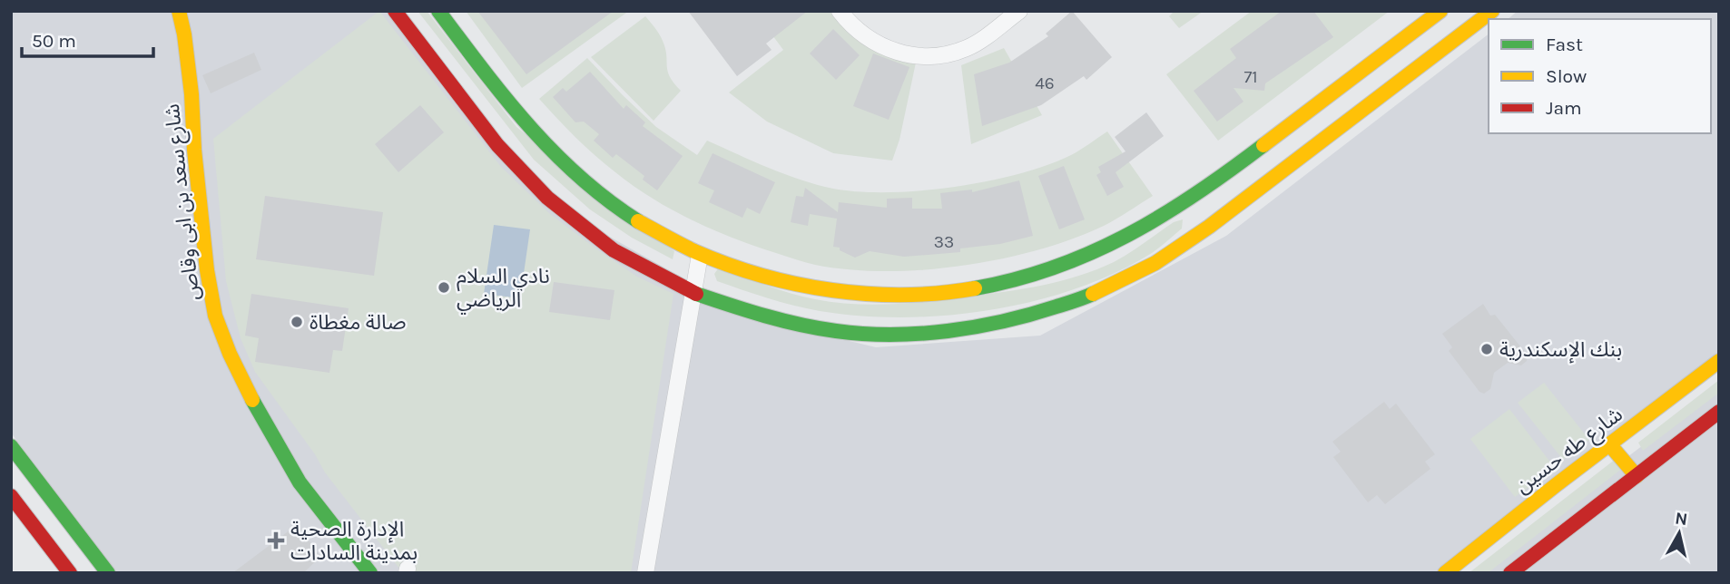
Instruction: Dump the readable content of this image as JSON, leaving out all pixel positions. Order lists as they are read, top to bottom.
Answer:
{
  "streets": {
    "street": ["شارع سعد بن ابى وقاص", "شارع طه حسين"]
  },
  "places": {
    "other": ["نادي السلام الرياضي", "صالة مغطاة", "بنك الإسكندرية"],
    "health": ["الإدارة الصحية بمدينة السادات"]
  },
  "house_numbers": ["71", "46", "33"],
  "legend": ["Fast", "Slow", "Jam"],
  "scale_bar": "50 m",
  "north": "top"
}
